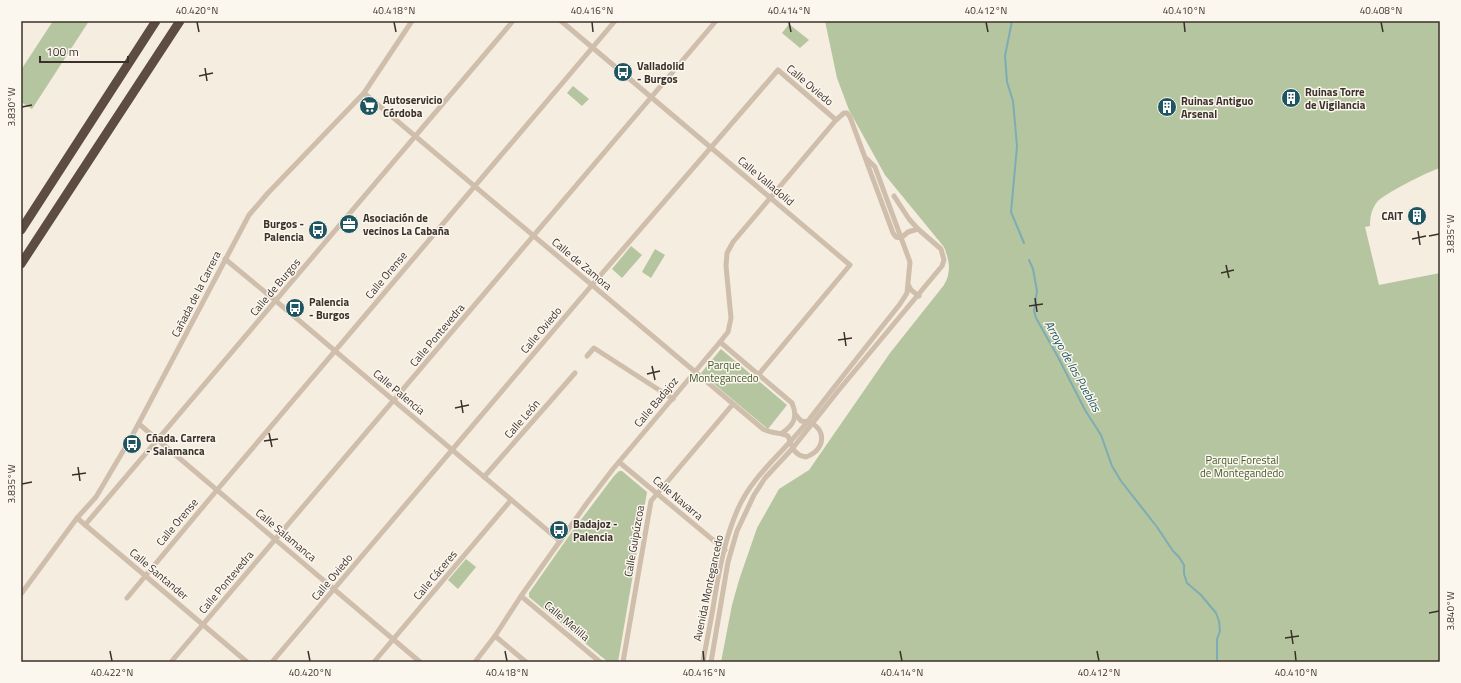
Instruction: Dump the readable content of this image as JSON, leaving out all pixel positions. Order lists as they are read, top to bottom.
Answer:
{
  "streets": {
    "street": [
      "Calle Oviedo",
      "Calle Valladolid",
      "Calle de Zamora",
      "Calle Orense",
      "Calle de Burgos",
      "Cañada de la Carrera",
      "Calle Pontevedra",
      "Calle Palencia",
      "Calle Badajoz",
      "Calle León",
      "Calle Navarra",
      "Calle Salamanca",
      "Calle Guipúzcoa",
      "Calle Santander",
      "Calle Cáceres",
      "Avenida Montegancedo",
      "Calle Melilla"
    ]
  },
  "crossings": [
    ["Calle Oviedo", "Calle Valladolid"],
    ["Calle Oviedo", "Calle de Zamora"],
    ["Calle Oviedo", "Calle Palencia"],
    ["Calle Oviedo", "Calle Badajoz"],
    ["Calle Oviedo", "Calle Salamanca"],
    ["Calle Valladolid", "Calle Orense"],
    ["Calle Valladolid", "Calle Pontevedra"],
    ["Calle Valladolid", "Calle Badajoz"],
    ["Calle de Zamora", "Calle Orense"],
    ["Calle de Zamora", "Calle de Burgos"],
    ["Calle de Zamora", "Cañada de la Carrera"],
    ["Calle de Zamora", "Calle Pontevedra"],
    ["Calle de Zamora", "Calle Badajoz"],
    ["Calle de Zamora", "Calle Guipúzcoa"],
    ["Calle Orense", "Calle Palencia"],
    ["Calle Orense", "Calle Salamanca"],
    ["Calle Orense", "Calle Santander"],
    ["Calle de Burgos", "Calle Palencia"],
    ["Calle de Burgos", "Calle Salamanca"],
    ["Calle de Burgos", "Calle Santander"],
    ["Cañada de la Carrera", "Calle Palencia"],
    ["Cañada de la Carrera", "Calle Salamanca"],
    ["Cañada de la Carrera", "Calle Santander"],
    ["Calle Pontevedra", "Calle Palencia"],
    ["Calle Pontevedra", "Calle Salamanca"],
    ["Calle Pontevedra", "Calle Santander"],
    ["Calle Palencia", "Calle Badajoz"],
    ["Calle Palencia", "Calle León"],
    ["Calle Palencia", "Calle Cáceres"],
    ["Calle Badajoz", "Calle Navarra"],
    ["Calle Badajoz", "Avenida Montegancedo"],
    ["Calle Badajoz", "Calle Melilla"],
    ["Calle Navarra", "Calle Guipúzcoa"],
    ["Calle Navarra", "Avenida Montegancedo"],
    ["Calle Salamanca", "Calle Cáceres"]
  ],
  "water": ["Arroyo de las Pueblas"],
  "parks": ["Parque Montegancedo", "Parque Forestal de Montegandedo"],
  "places": {
    "bus stop": [
      "Valladolid - Burgos",
      "Burgos - Palencia",
      "Palencia - Burgos",
      "Cñada. Carrera - Salamanca",
      "Badajoz - Palencia"
    ],
    "building": ["Ruinas Torre de Vigilancia", "Ruinas Antiguo Arsenal", "CAIT"],
    "supermarket": ["Autoservicio Córdoba"],
    "office": ["Asociación de vecinos La Cabaña"]
  },
  "scale_bar": "100 m",
  "coordinates": [
    "40.420°N",
    "40.418°N",
    "40.416°N",
    "40.414°N",
    "40.412°N",
    "40.410°N",
    "40.408°N",
    "3.830°W",
    "3.835°W",
    "3.840°W",
    "40.422°N"
  ]
}
